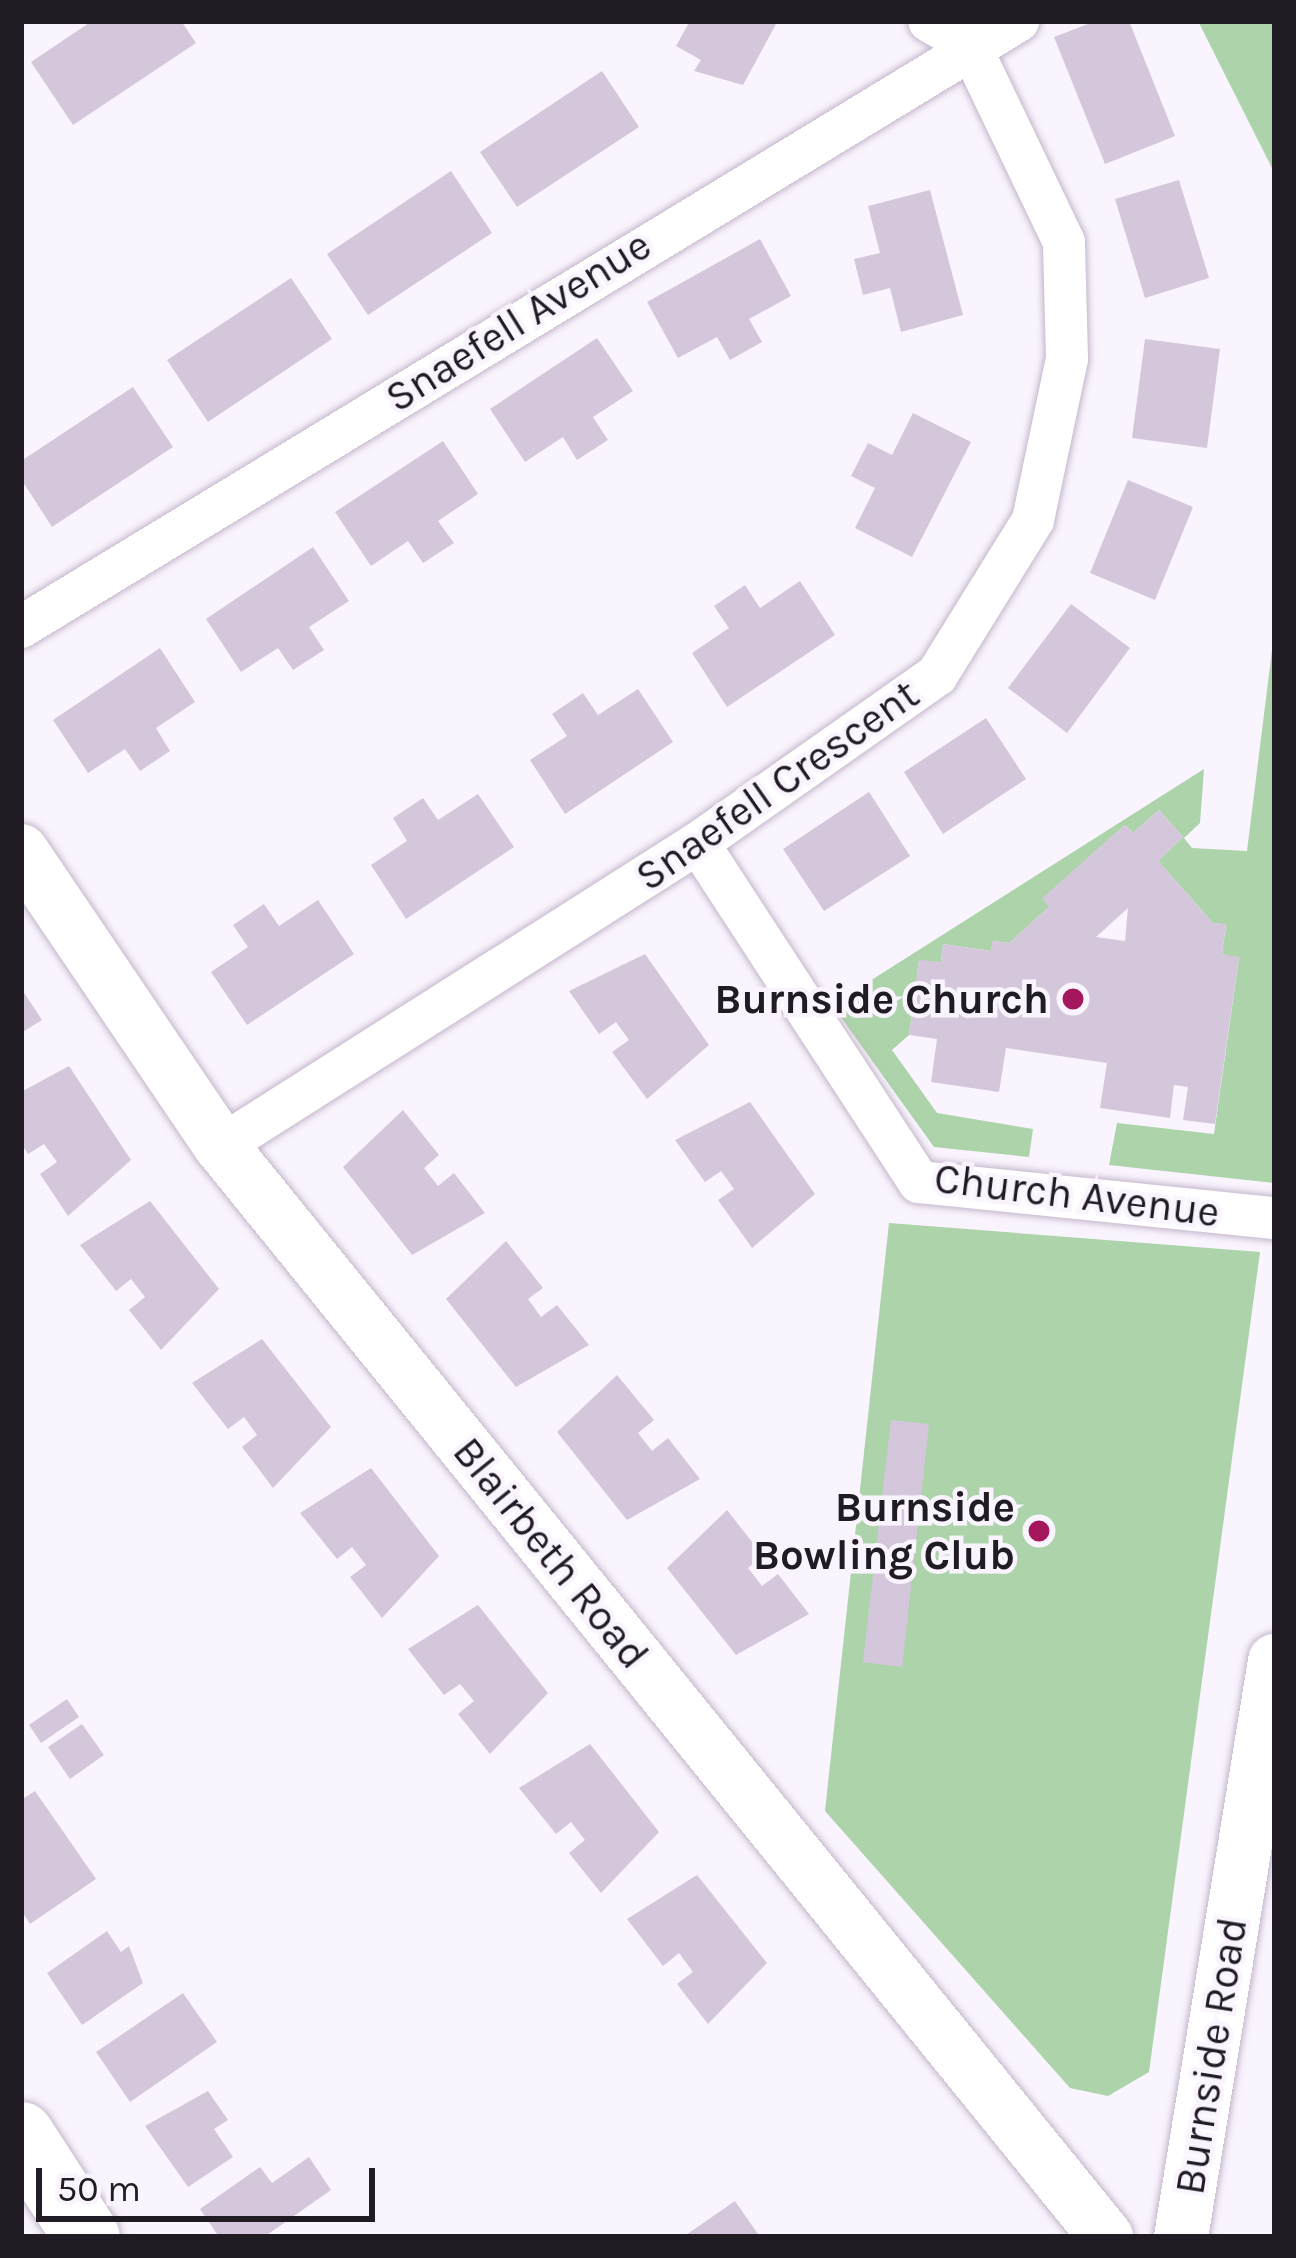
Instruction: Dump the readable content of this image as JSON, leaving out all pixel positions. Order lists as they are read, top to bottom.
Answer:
{
  "streets": {
    "street": [
      "Snaefell Avenue",
      "Snaefell Crescent",
      "Church Avenue",
      "Blairbeth Road",
      "Burnside Road"
    ]
  },
  "crossings": [
    ["Snaefell Avenue", "Snaefell Crescent"],
    ["Snaefell Crescent", "Church Avenue"],
    ["Snaefell Crescent", "Blairbeth Road"]
  ],
  "places": ["Burnside Church", "Burnside Bowling Club"],
  "scale_bar": "50 m"
}
